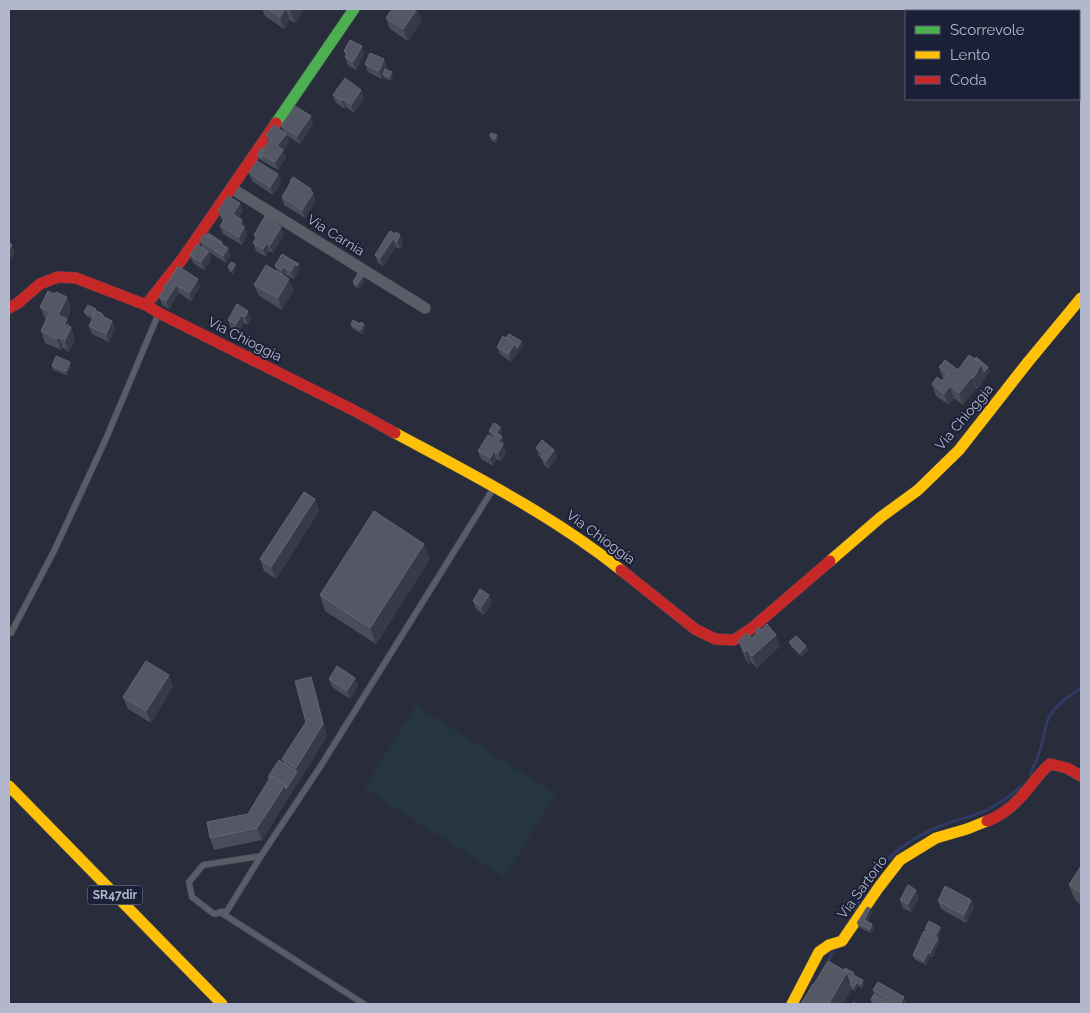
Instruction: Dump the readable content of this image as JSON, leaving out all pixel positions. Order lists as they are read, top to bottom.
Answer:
{
  "streets": {
    "main road": ["Via Chioggia", "Via Sartorio", "SR47dir"],
    "street": ["Via Carnia"]
  },
  "legend": ["Scorrevole", "Lento", "Coda"]
}
